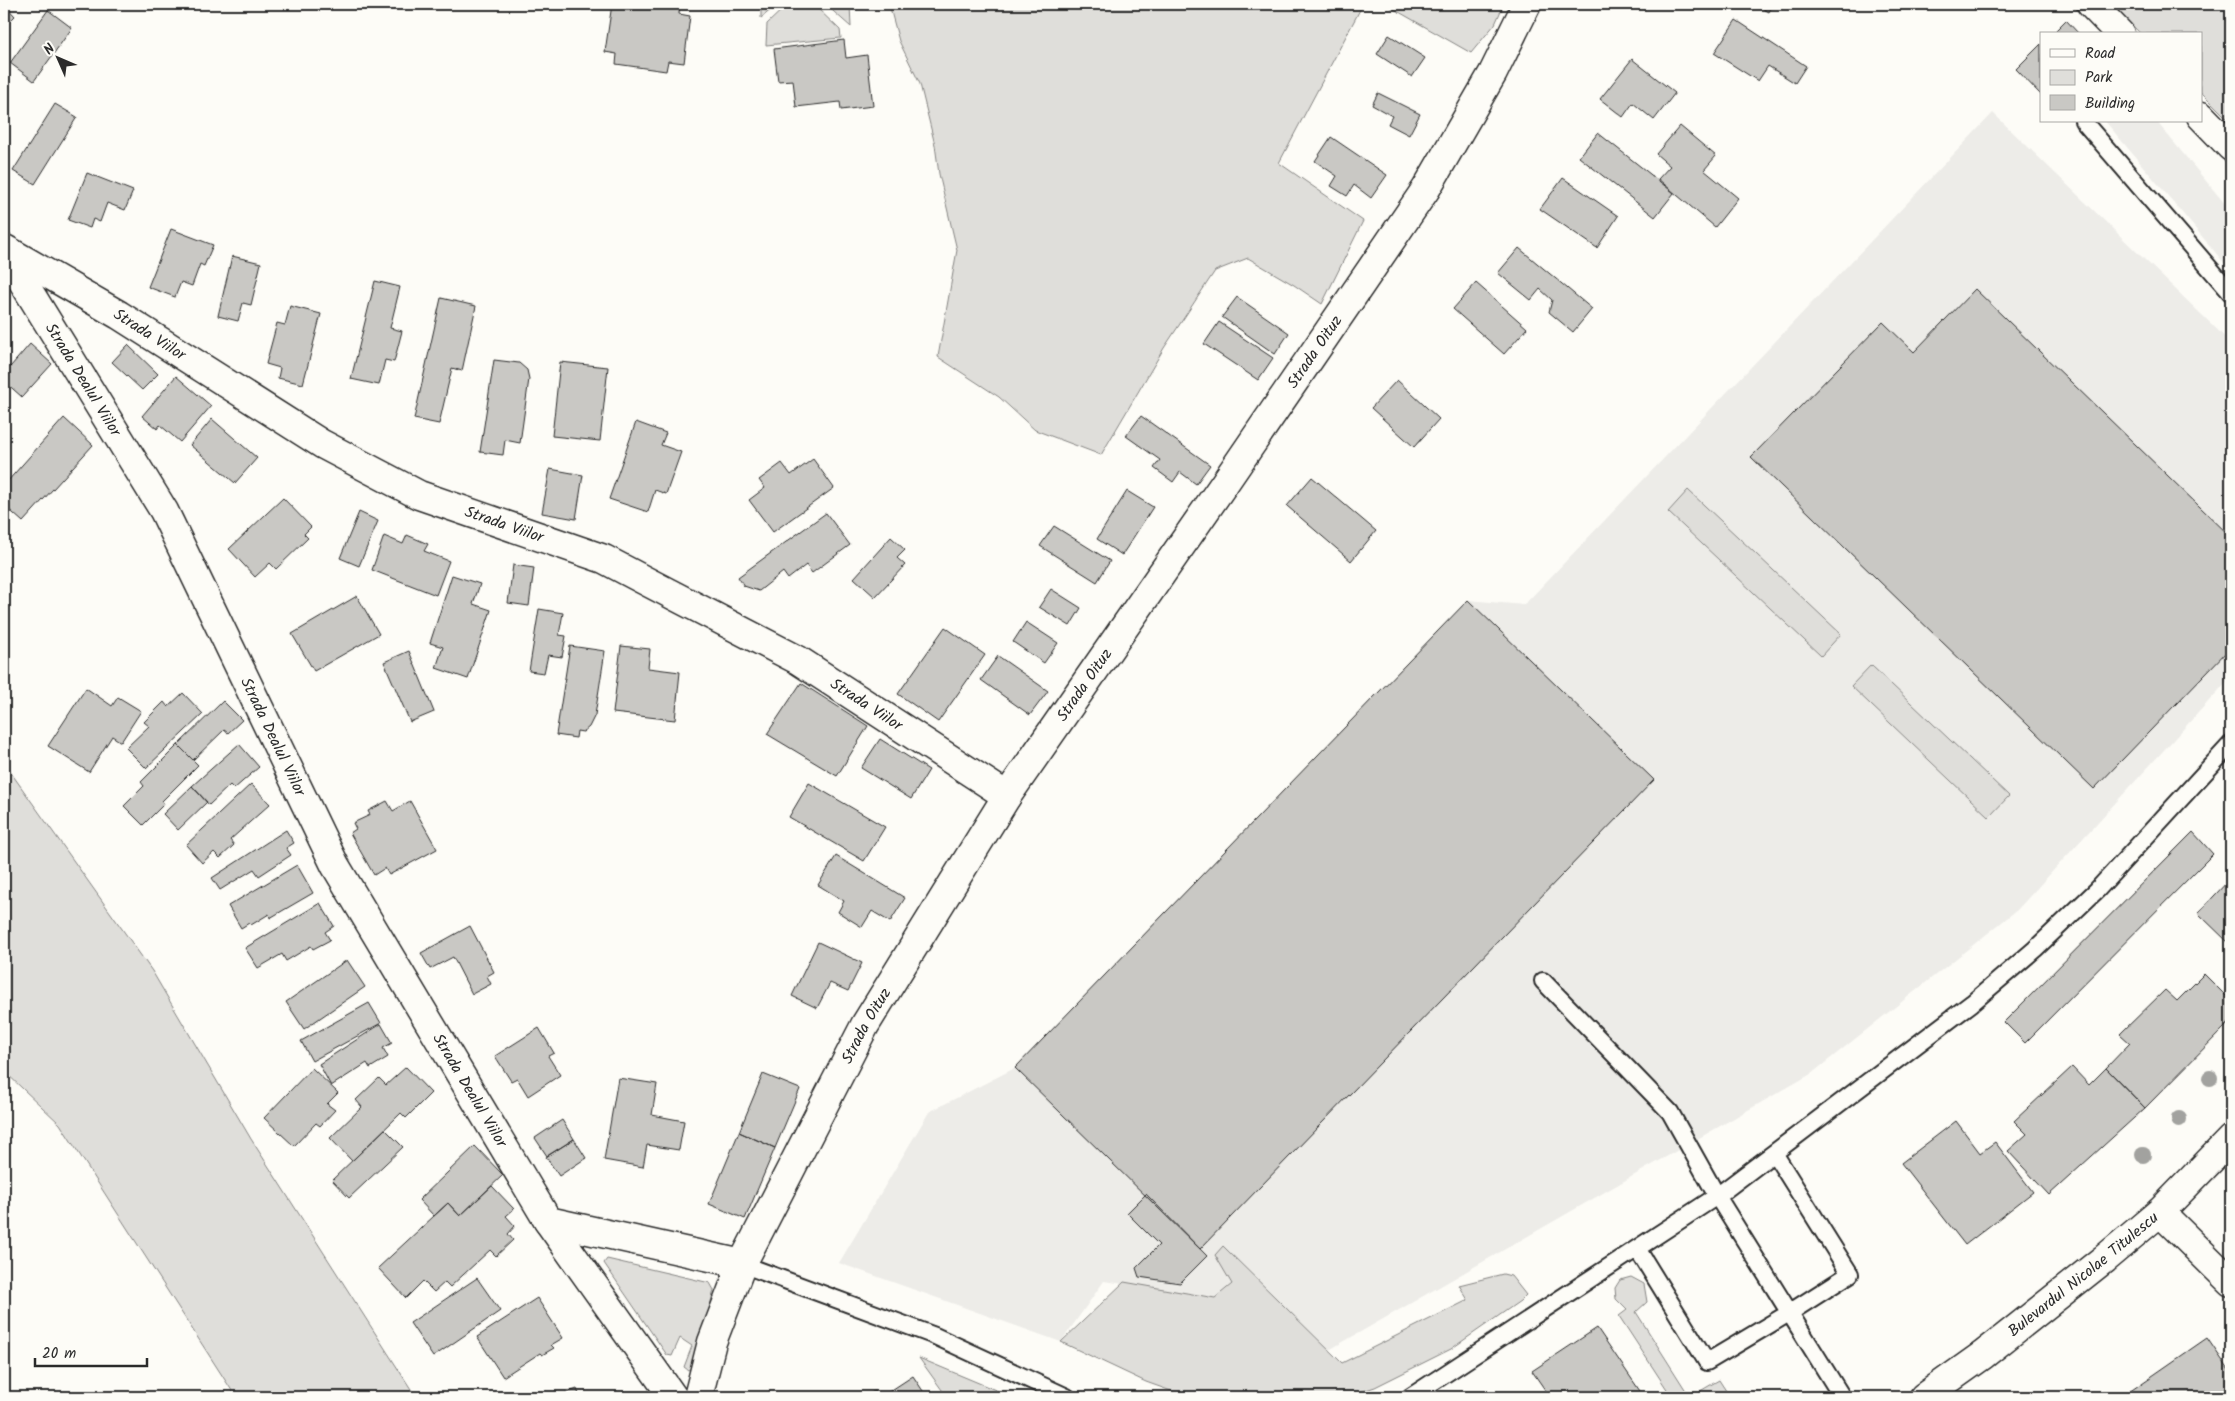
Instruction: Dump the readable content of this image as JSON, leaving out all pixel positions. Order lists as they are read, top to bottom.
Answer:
{
  "streets": {
    "street": [
      "Strada Viilor",
      "Strada Oituz",
      "Strada Dealul Viilor",
      "Bulevardul Nicolae Titulescu"
    ]
  },
  "crossings": [
    ["Strada Viilor", "Strada Oituz"],
    ["Strada Viilor", "Strada Dealul Viilor"]
  ],
  "legend": ["Road", "Park", "Building"],
  "scale_bar": "20 m",
  "north": "top left"
}
